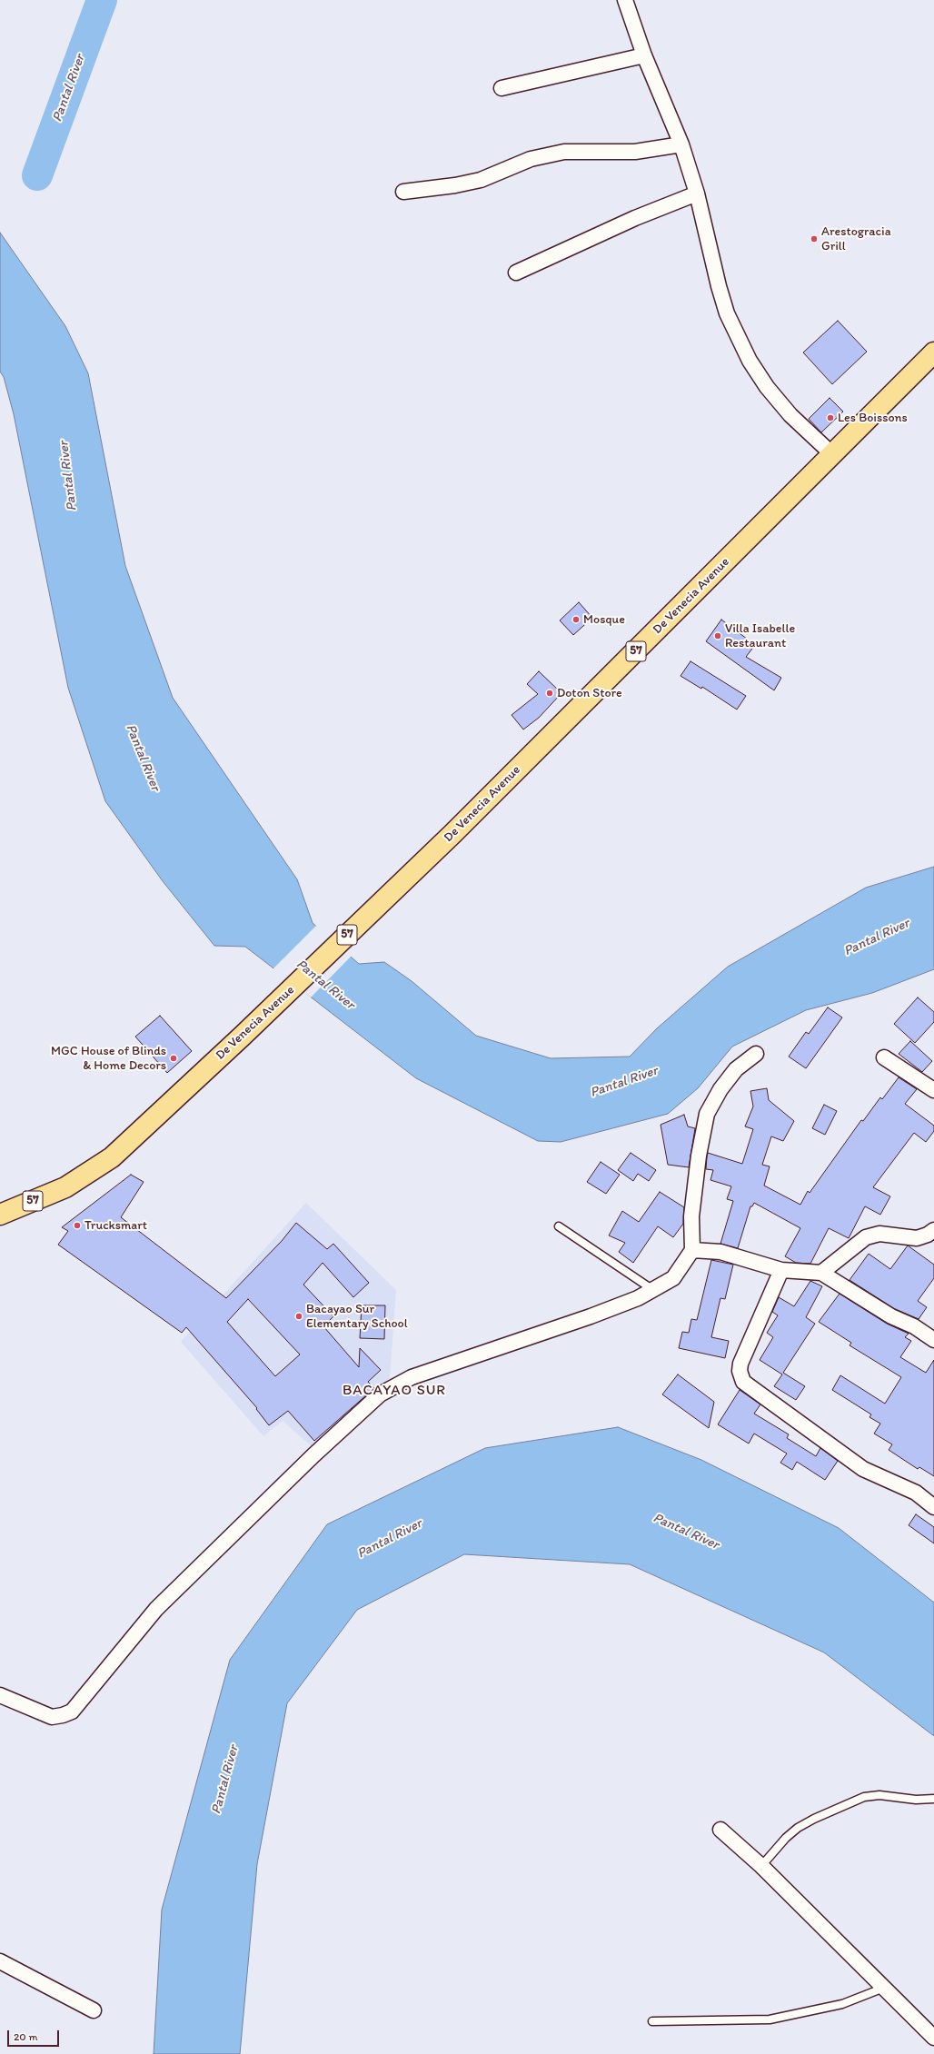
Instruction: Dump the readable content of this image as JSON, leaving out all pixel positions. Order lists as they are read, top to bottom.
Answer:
{
  "streets": {
    "highway": ["De Venecia Avenue", "57"]
  },
  "districts": ["BACAYAO SUR"],
  "water": ["Pantal River"],
  "places": [
    "Arestogracia Grill",
    "Les Boissons",
    "Mosque",
    "Villa Isabelle Restaurant",
    "Doton Store",
    "MGC House of Blinds & Home Decors",
    "Trucksmart",
    "Bacayao Sur Elementary School"
  ],
  "scale_bar": "20 m"
}
